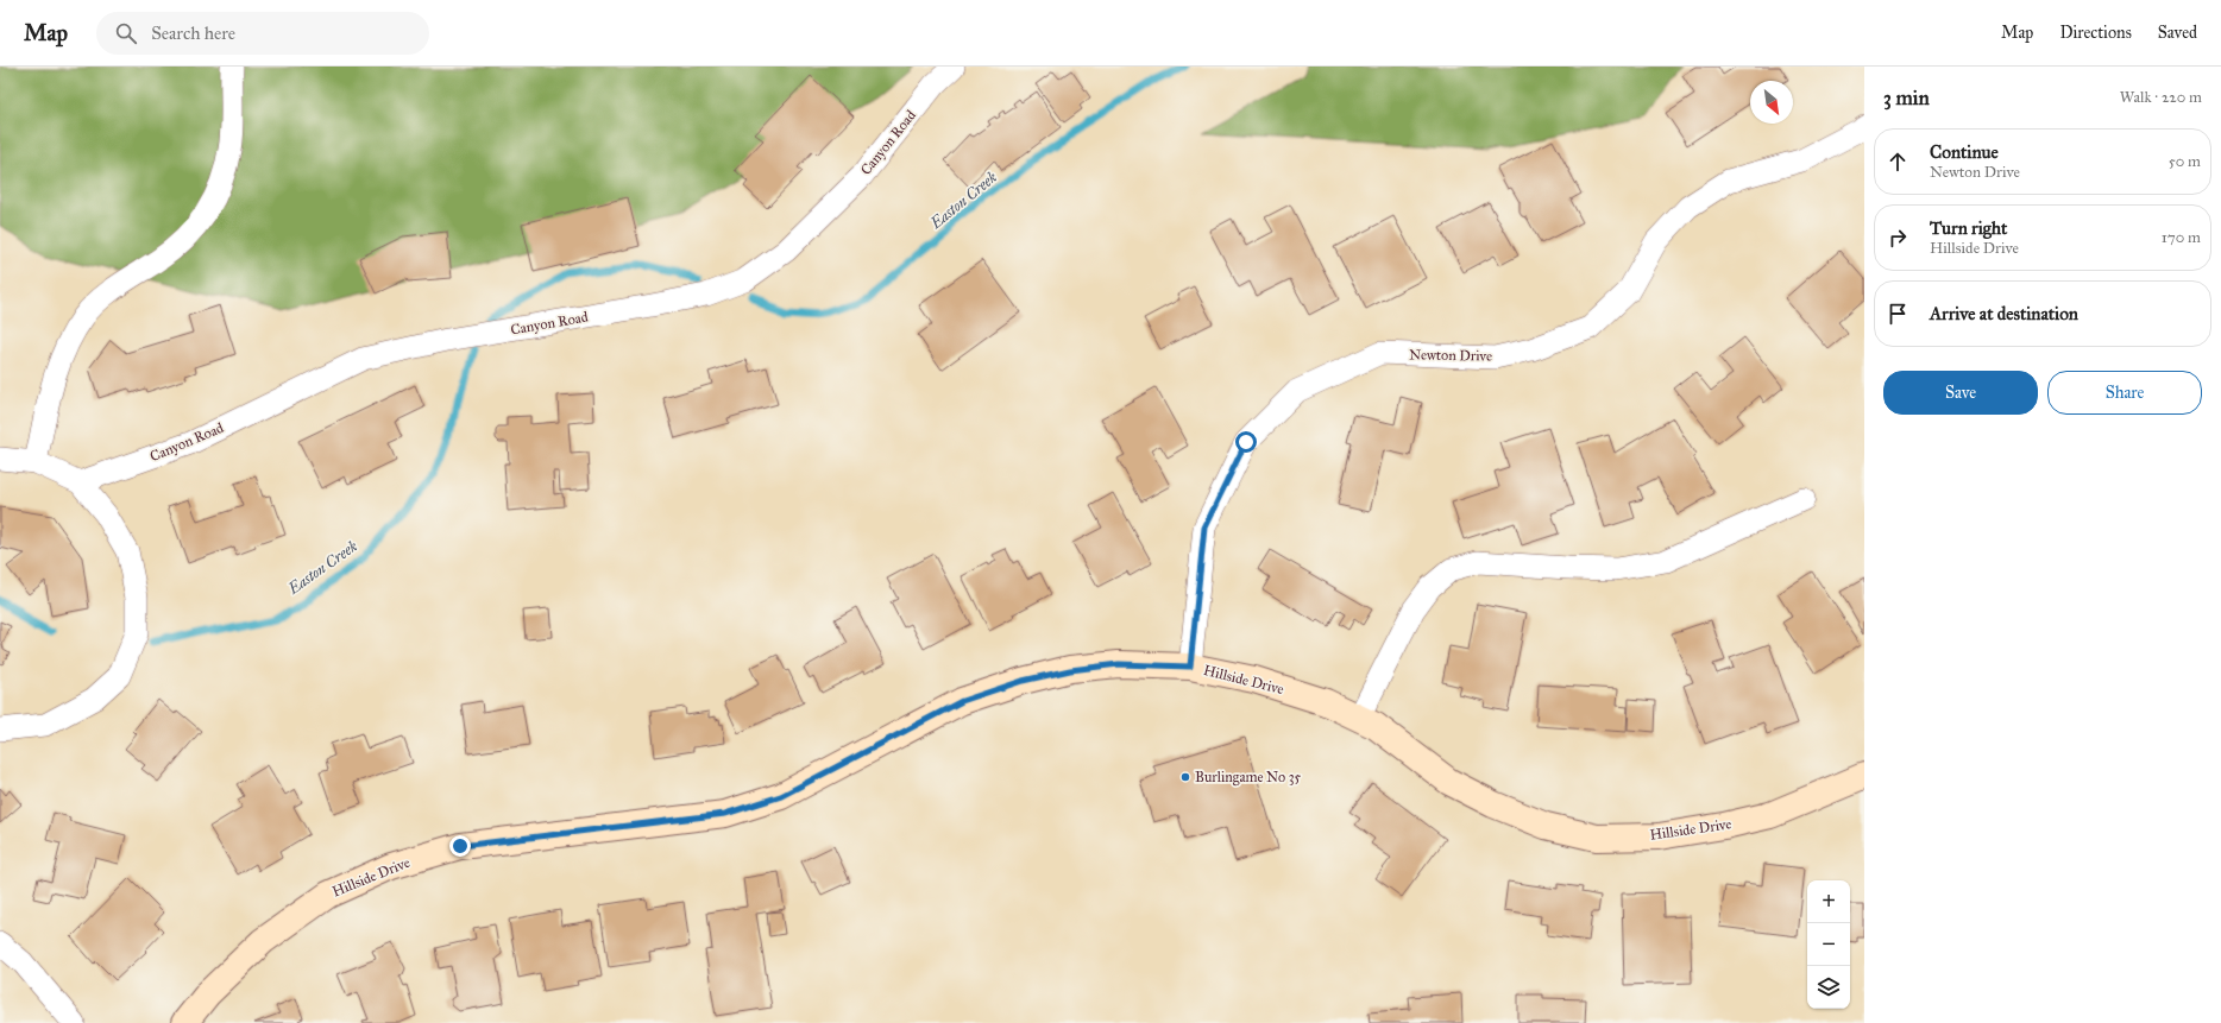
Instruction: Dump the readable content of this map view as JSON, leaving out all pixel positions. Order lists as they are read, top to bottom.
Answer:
{
  "streets": {
    "main road": ["Hillside Drive"],
    "street": ["Canyon Road", "Newton Drive"]
  },
  "crossings": [
    ["Newton Drive", "Hillside Drive"]
  ],
  "water": ["Easton Creek"],
  "places": ["Burlingame No 35"],
  "north": "bottom right",
  "page": {
    "header": "Map",
    "search": "Search here",
    "nav": ["Map", "Directions", "Saved"],
    "heading": ["3 min", "Walk · 220 m"],
    "list": [
      ["Continue", "Newton Drive", "50 m"],
      ["Turn right", "Hillside Drive", "170 m"],
      "Arrive at destination"
    ],
    "buttons": ["Save", "Share"],
    "map_buttons": ["+", "−"]
  }
}
